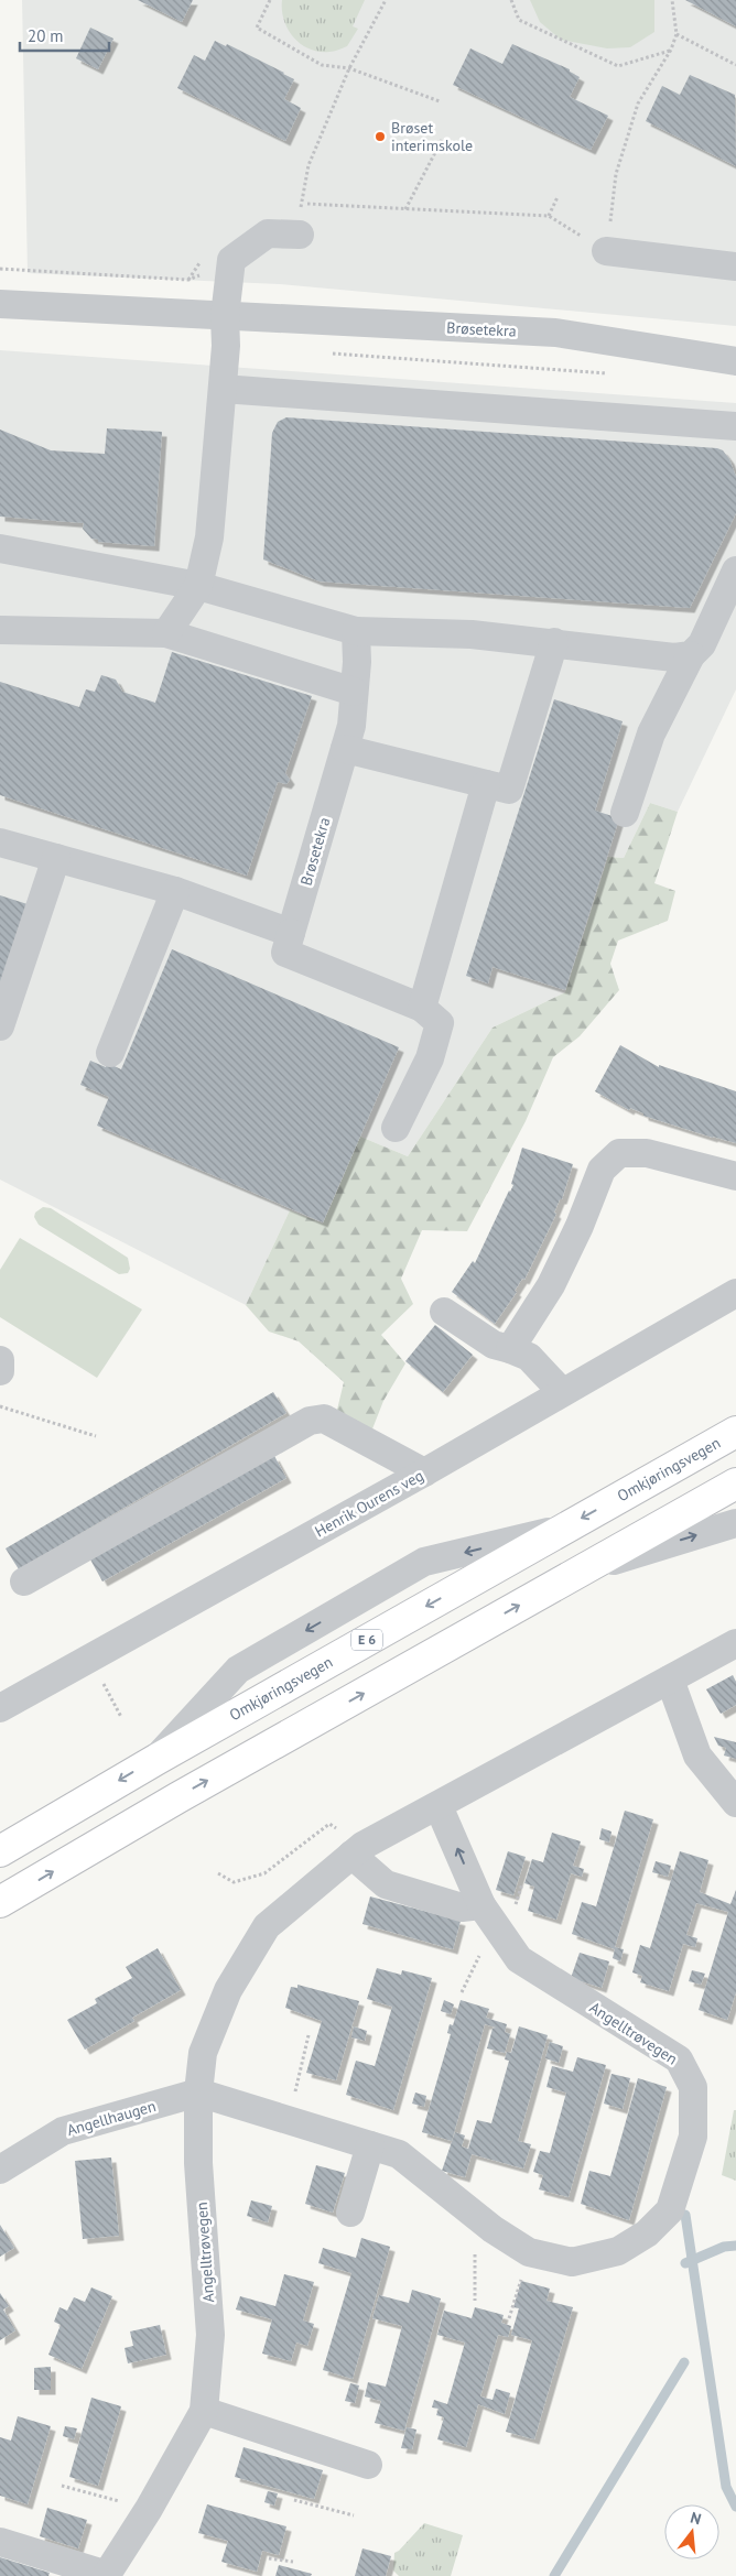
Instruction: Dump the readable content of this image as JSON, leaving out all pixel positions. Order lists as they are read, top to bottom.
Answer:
{
  "streets": {
    "highway": ["Omkjøringsvegen", "E 6"],
    "street": [
      "Brøsetekra",
      "Henrik Ourens veg",
      "Angelltrøvegen",
      "Angellhaugen"
    ]
  },
  "crossings": [
    ["Angelltrøvegen", "Angellhaugen"]
  ],
  "places": ["Brøset interimskole"],
  "scale_bar": "20 m",
  "north": "top"
}
